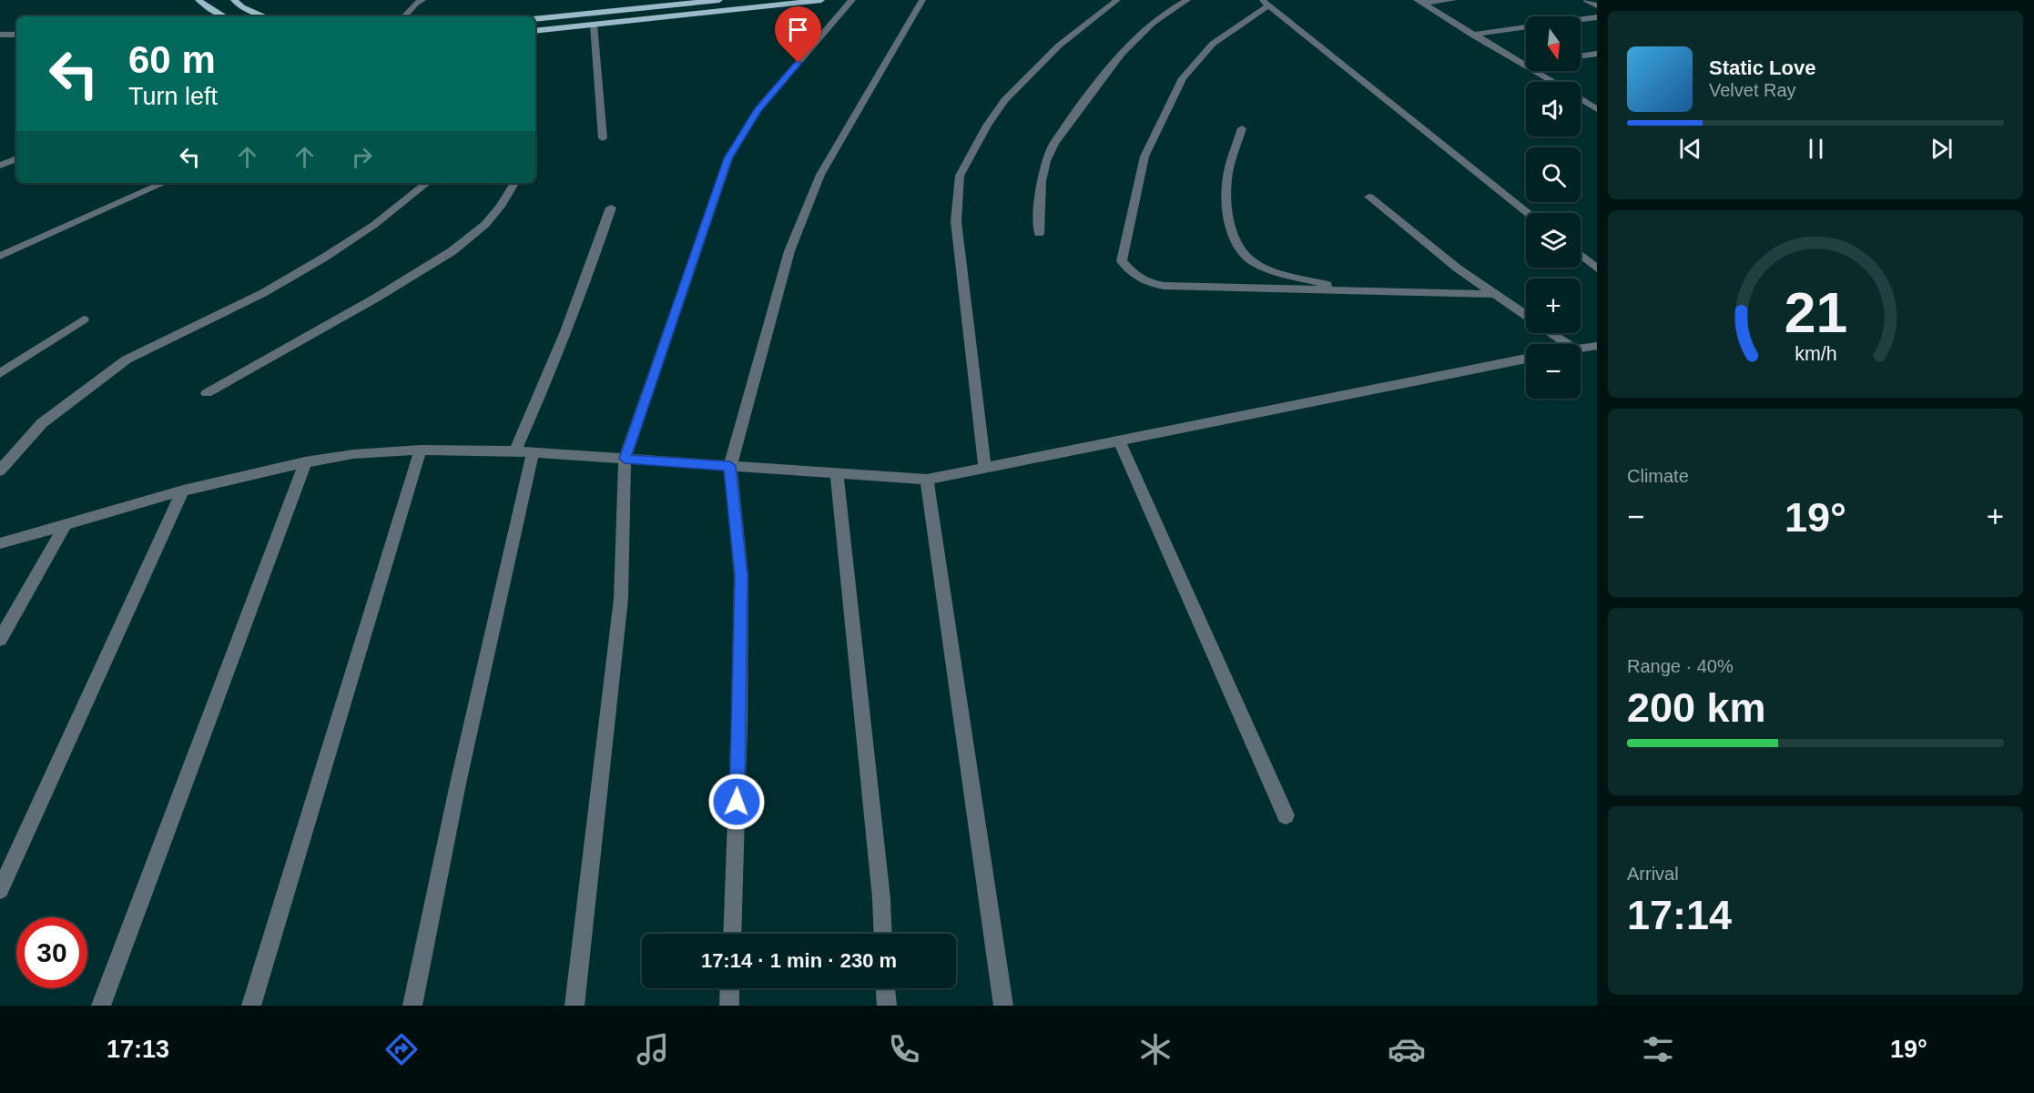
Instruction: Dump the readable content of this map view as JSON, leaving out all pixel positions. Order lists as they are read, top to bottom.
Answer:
{
  "north": "bottom",
  "page": {
    "map_buttons": ["+", "−"],
    "turn": ["60 m", "Turn left"],
    "song": ["Static Love", "Velvet Ray"],
    "tile": [
      "Climate",
      ["Range · 40%", "200 km"],
      ["Arrival", "17:14"]
    ],
    "heat": ["−", "19°", "+"],
    "limit": "30",
    "trip": "17:14 · 1 min · 230 m",
    "tabs": ["17:13", "19°"],
    "gauge": ["21", "km/h"]
  }
}
